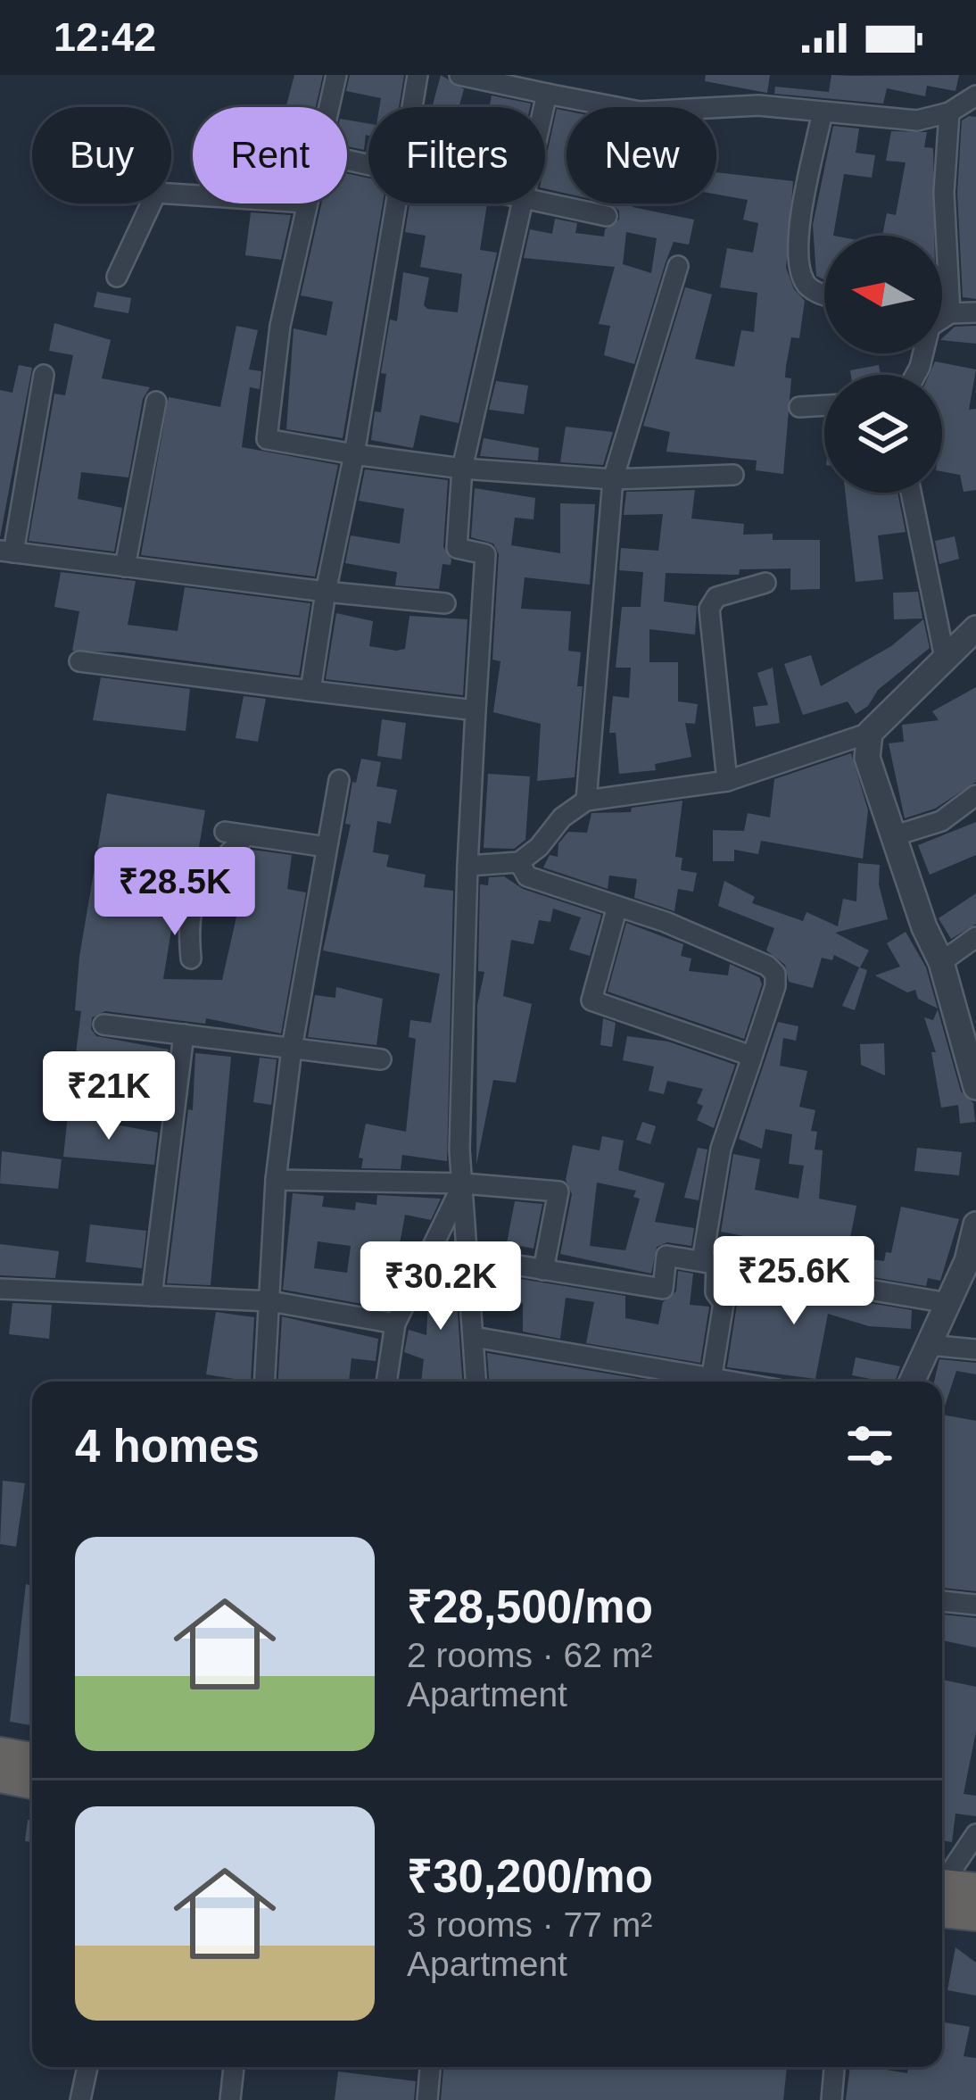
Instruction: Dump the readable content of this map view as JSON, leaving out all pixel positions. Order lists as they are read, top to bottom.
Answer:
{
  "north": "left",
  "page": {
    "status": "12:42",
    "chip": [
      "Buy",
      "Rent",
      "Filters",
      "New"
    ],
    "price": [
      "₹28.5K",
      "₹21K",
      "₹25.6K",
      "₹30.2K"
    ],
    "heading": "4 homes",
    "list": [
      {
        "name": "₹28,500/mo",
        "note": "2 rooms · 62 m² · Apartment"
      },
      {
        "name": "₹30,200/mo",
        "note": "3 rooms · 77 m² · Apartment"
      }
    ]
  }
}
